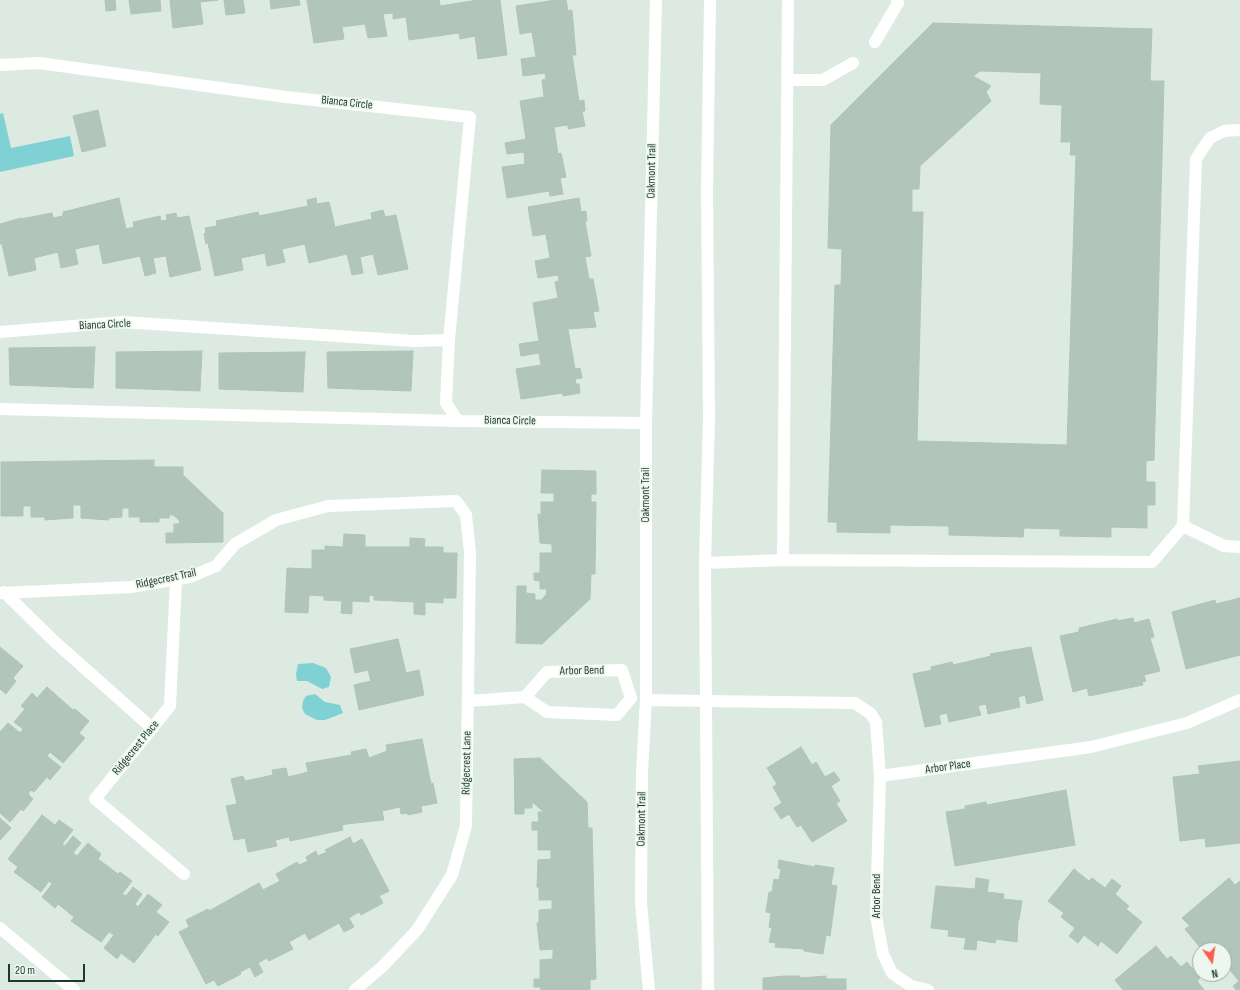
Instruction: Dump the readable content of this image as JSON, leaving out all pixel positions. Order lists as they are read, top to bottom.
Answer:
{
  "streets": {
    "street": [
      "Bianca Circle",
      "Oakmont Trail",
      "Ridgecrest Trail",
      "Arbor Bend",
      "Ridgecrest Place",
      "Ridgecrest Lane",
      "Arbor Place"
    ]
  },
  "crossings": [
    ["Bianca Circle", "Oakmont Trail"],
    ["Ridgecrest Trail", "Ridgecrest Place"],
    ["Ridgecrest Trail", "Ridgecrest Lane"],
    ["Arbor Bend", "Arbor Place"]
  ],
  "scale_bar": "20 m",
  "north": "bottom"
}
